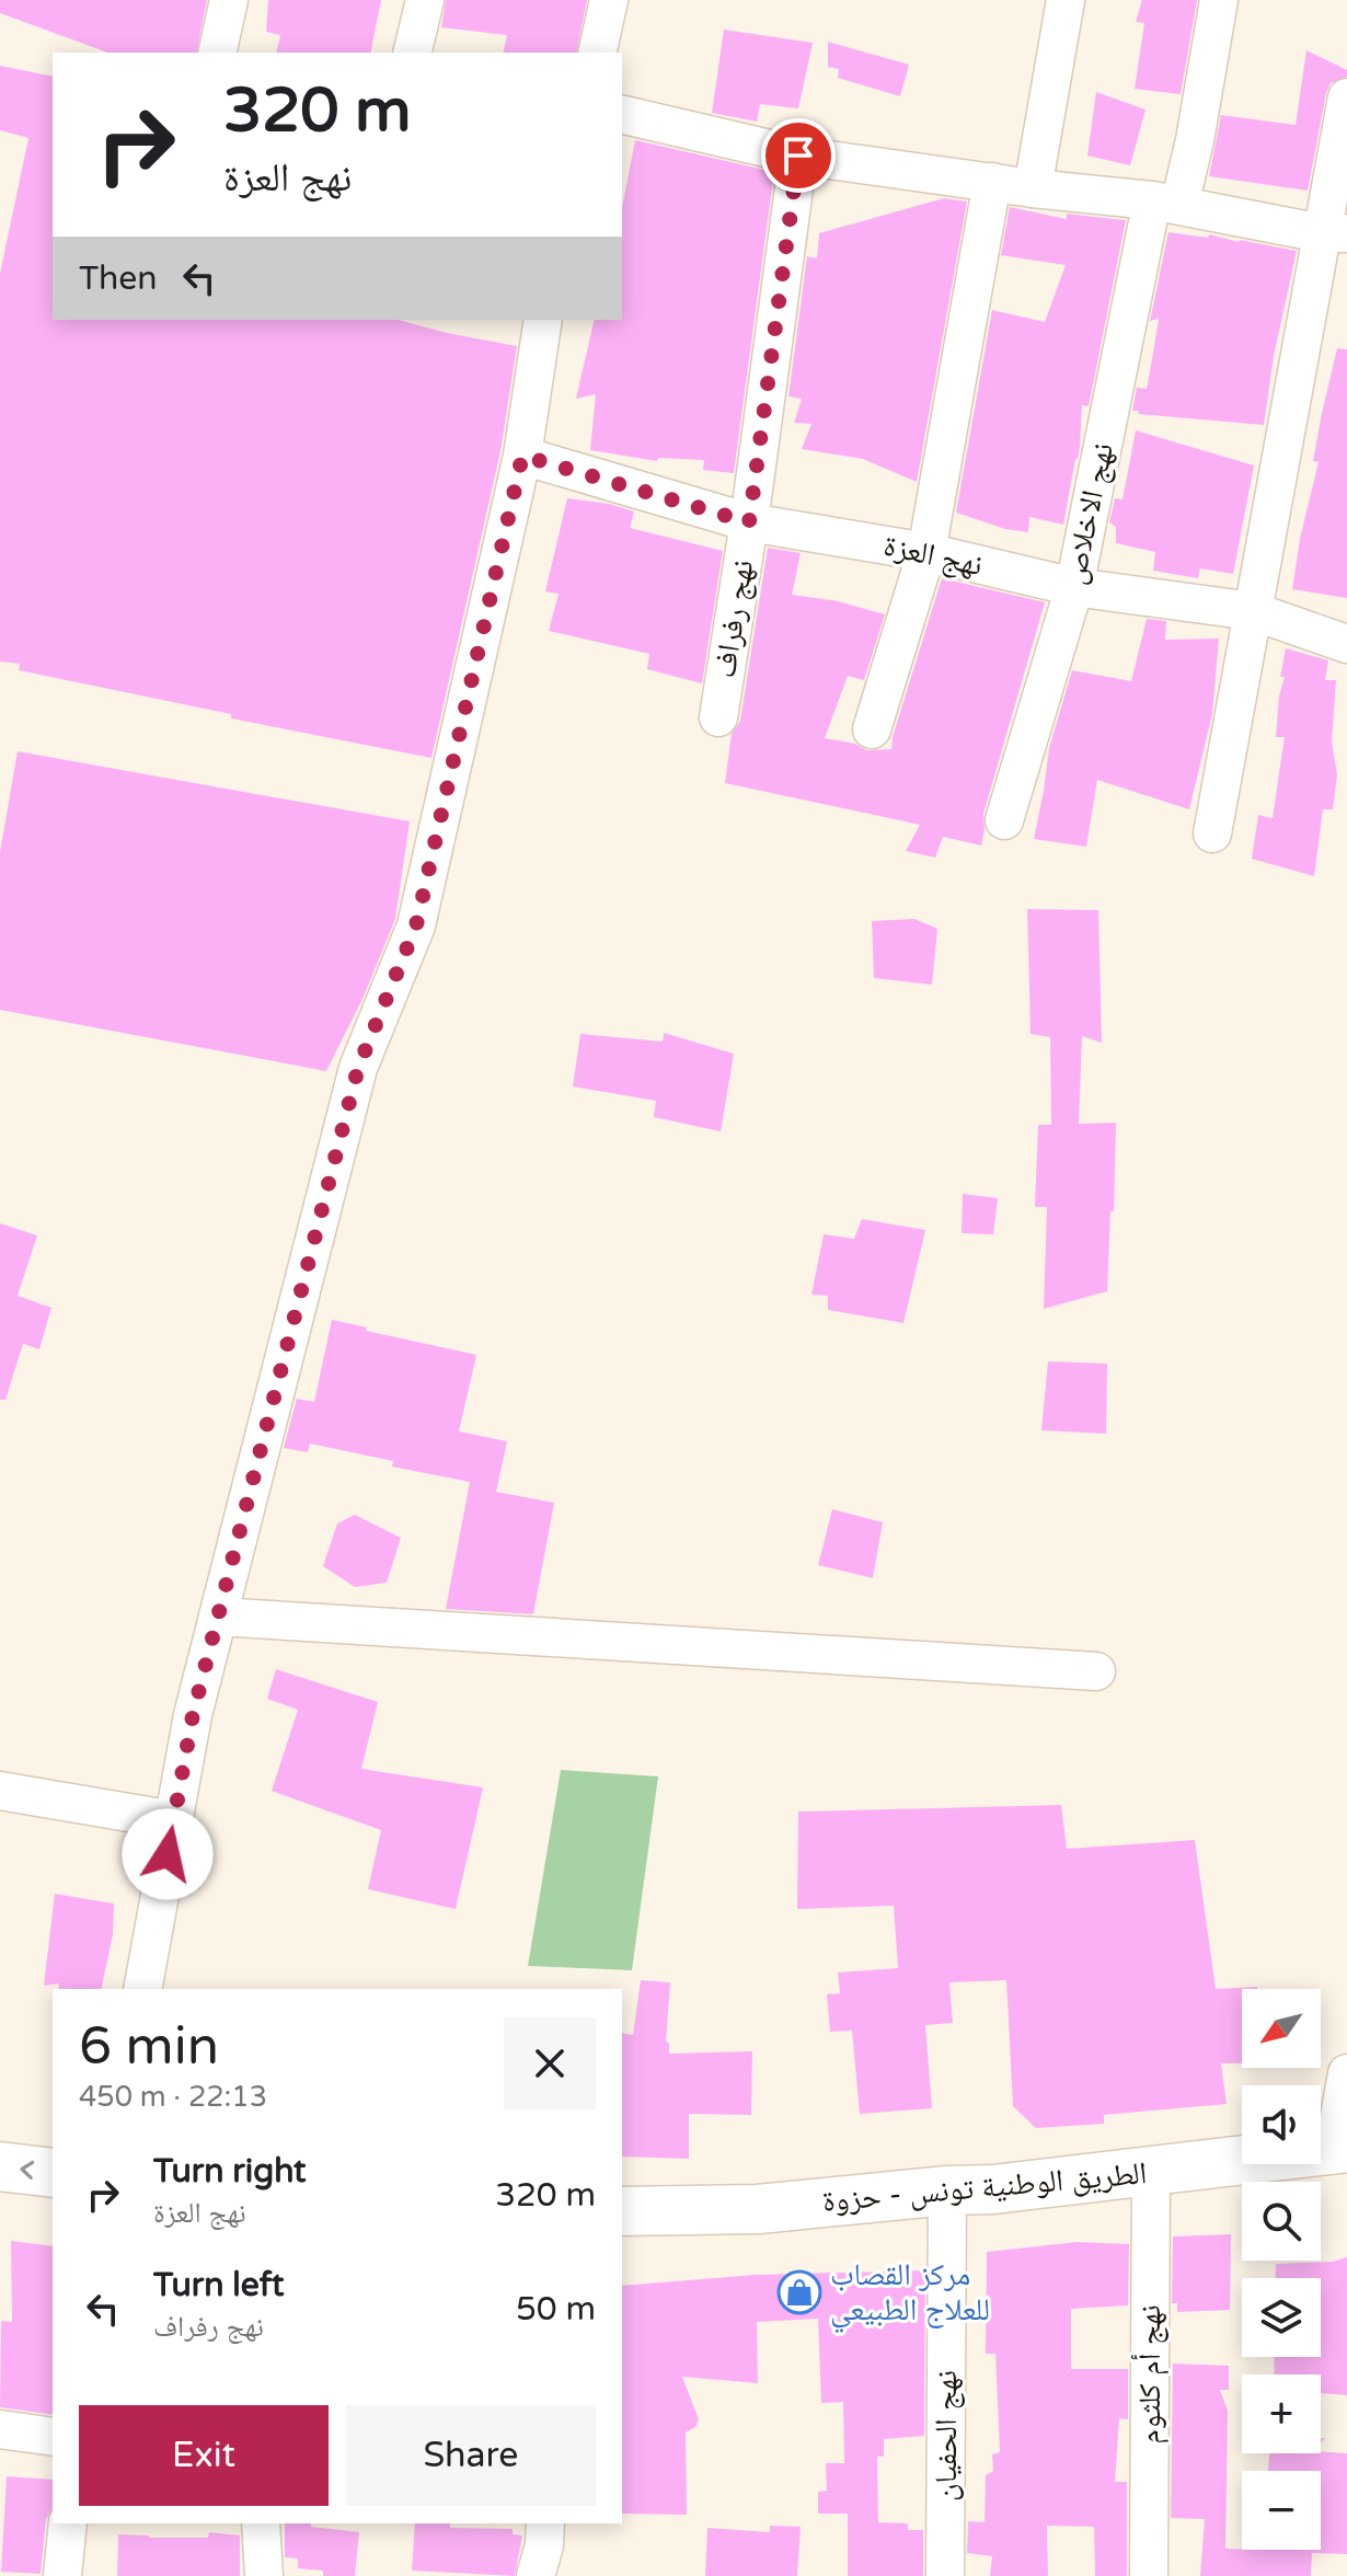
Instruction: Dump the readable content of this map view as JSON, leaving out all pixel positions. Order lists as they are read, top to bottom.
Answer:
{
  "streets": {
    "main road": ["الطريق الوطنية تونس - حزوة"],
    "street": [
      "نهج الاخلاص",
      "نهج العزة",
      "نهج رفراف",
      "نهج أم كلثوم",
      "نهج الحفيان"
    ]
  },
  "crossings": [
    ["نهج الاخلاص", "نهج العزة"],
    ["نهج العزة", "نهج رفراف"],
    ["الطريق الوطنية تونس - حزوة", "نهج أم كلثوم"],
    ["الطريق الوطنية تونس - حزوة", "نهج الحفيان"]
  ],
  "places": {
    "shop": ["مركز القصاب للعلاج الطبيعي"]
  },
  "north": "bottom left",
  "page": {
    "turn": ["320 m", "نهج العزة"],
    "then": "Then",
    "map_buttons": ["+", "−"],
    "heading": ["6 min", "450 m · 22:13"],
    "list": [
      {
        "name": "Turn right",
        "note": "نهج العزة",
        "value": "320 m"
      },
      {
        "name": "Turn left",
        "note": "نهج رفراف",
        "value": "50 m"
      }
    ],
    "buttons": ["Exit", "Share"]
  }
}
